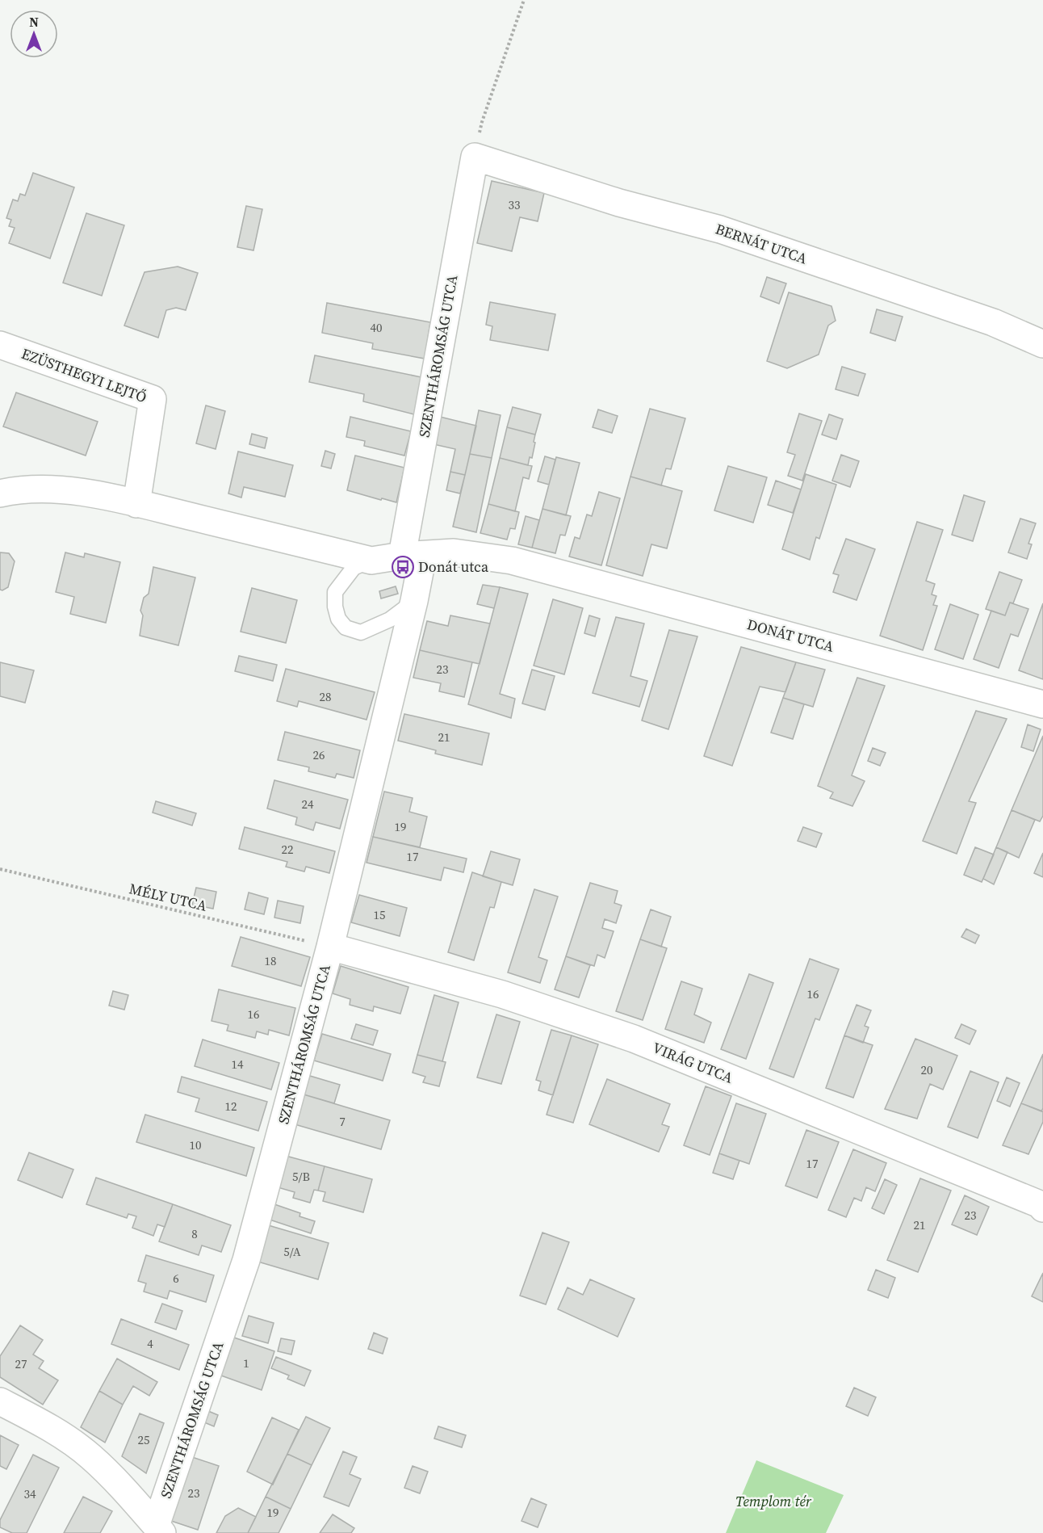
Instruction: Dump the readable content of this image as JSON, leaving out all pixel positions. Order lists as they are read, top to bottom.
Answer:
{
  "streets": {
    "street": [
      "BERNÁT UTCA",
      "SZENTHÁROMSÁG UTCA",
      "EZÜSTHEGYI LEJTŐ",
      "DONÁT UTCA",
      "VIRÁG UTCA"
    ],
    "path": ["MÉLY UTCA"]
  },
  "crossings": [
    ["BERNÁT UTCA", "SZENTHÁROMSÁG UTCA"],
    ["SZENTHÁROMSÁG UTCA", "DONÁT UTCA"],
    ["SZENTHÁROMSÁG UTCA", "MÉLY UTCA"],
    ["SZENTHÁROMSÁG UTCA", "VIRÁG UTCA"],
    ["MÉLY UTCA", "VIRÁG UTCA"]
  ],
  "parks": ["Templom tér"],
  "places": {
    "bus stop": ["Donát utca"]
  },
  "house_numbers": [
    "33",
    "40",
    "23",
    "28",
    "21",
    "26",
    "24",
    "19",
    "22",
    "17",
    "15",
    "18",
    "16",
    "16",
    "14",
    "20",
    "12",
    "7",
    "10",
    "17",
    "5/B",
    "23",
    "21",
    "8",
    "5/A",
    "6",
    "4",
    "1",
    "27",
    "25",
    "23",
    "34",
    "19"
  ],
  "north": "top"
}
